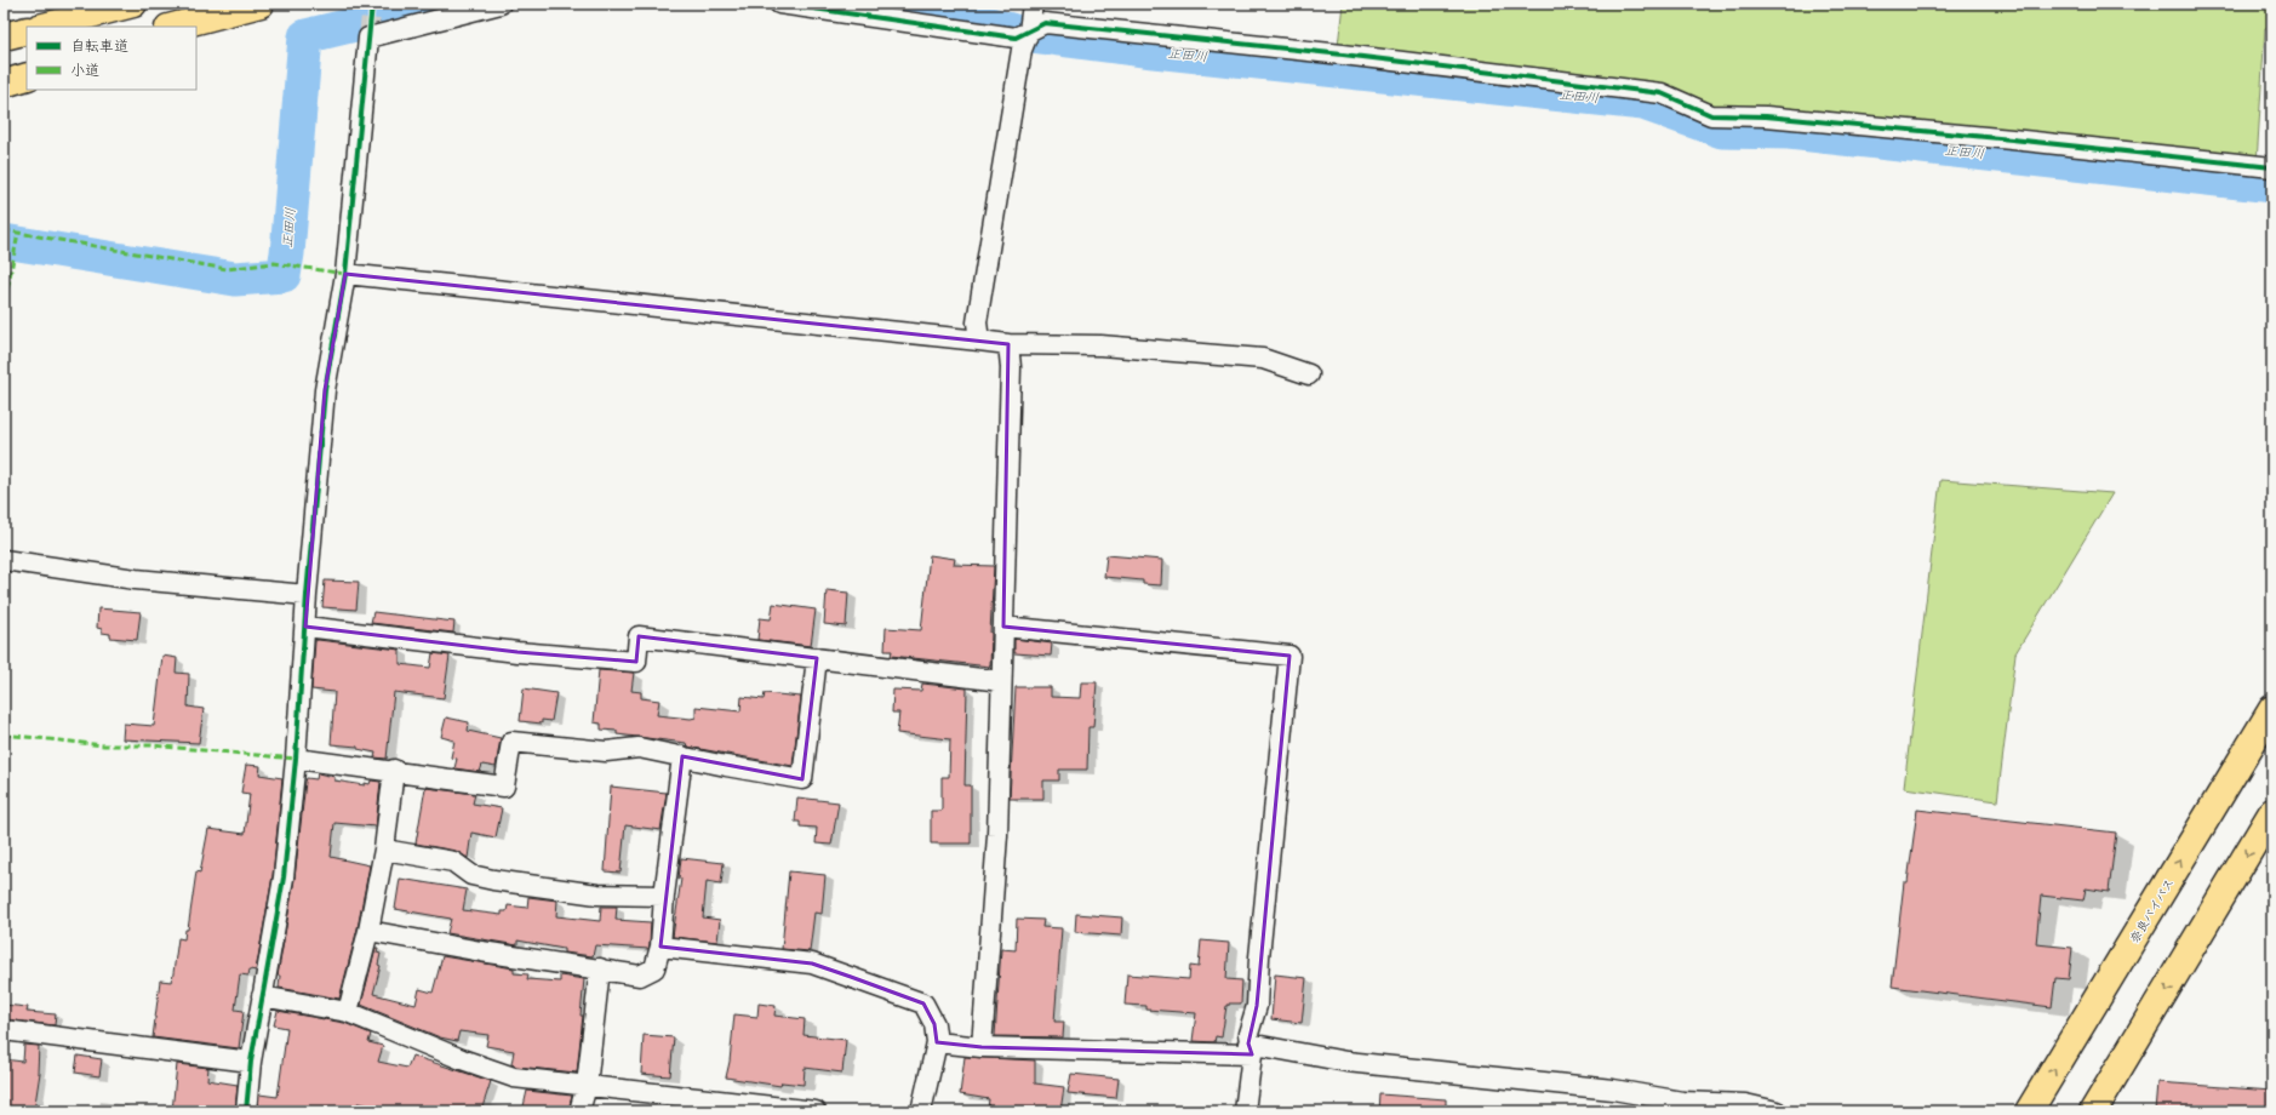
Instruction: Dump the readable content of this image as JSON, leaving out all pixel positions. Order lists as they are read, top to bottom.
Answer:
{
  "streets": {
    "highway": ["奈良バイパス"]
  },
  "water": ["正田川"],
  "legend": ["自転車道", "小道"]
}
